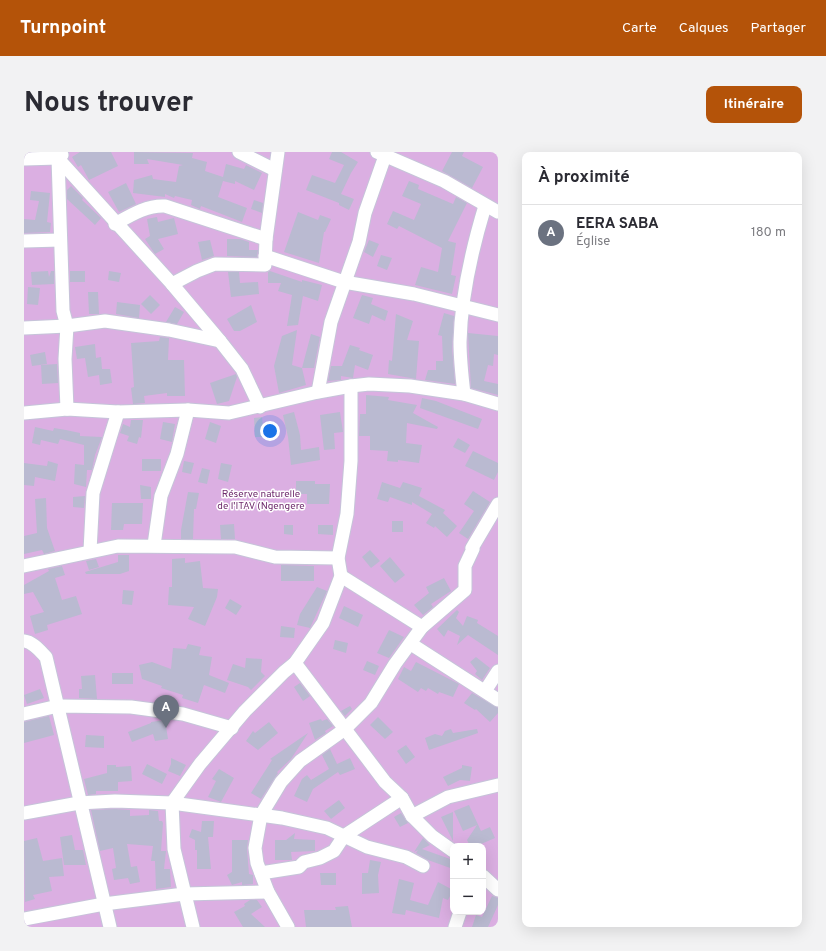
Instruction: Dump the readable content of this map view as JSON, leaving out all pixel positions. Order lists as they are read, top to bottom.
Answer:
{
  "parks": ["Réserve naturelle de l'ITAV (Ngengere"],
  "page": {
    "header": "Turnpoint",
    "nav": ["Carte", "Calques", "Partager"],
    "title": "Nous trouver",
    "buttons": "Itinéraire",
    "heading": "À proximité",
    "list": [
      {
        "mark": "A",
        "name": "EERA SABA",
        "note": "Église",
        "value": "180 m"
      }
    ],
    "pins": "A",
    "map_buttons": ["+", "−"]
  }
}
